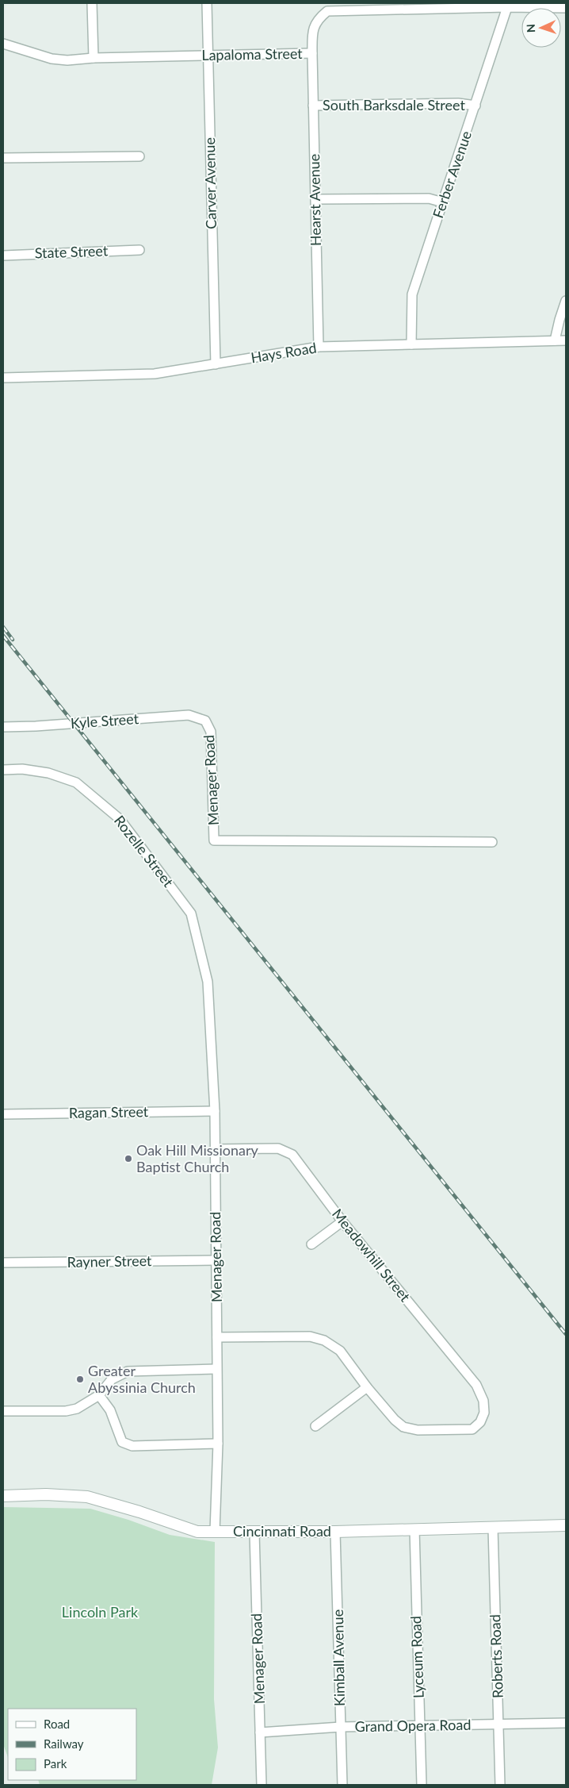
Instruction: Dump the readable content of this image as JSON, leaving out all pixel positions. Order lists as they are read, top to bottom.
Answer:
{
  "streets": {
    "street": [
      "Lapaloma Street",
      "South Barksdale Street",
      "Ferber Avenue",
      "Carver Avenue",
      "Hearst Avenue",
      "State Street",
      "Hays Road",
      "Kyle Street",
      "Menager Road",
      "Rozelle Street",
      "Ragan Street",
      "Meadowhill Street",
      "Rayner Street",
      "Cincinnati Road",
      "Roberts Road",
      "Lyceum Road",
      "Kimball Avenue",
      "Grand Opera Road"
    ]
  },
  "crossings": [
    ["Lapaloma Street", "Ferber Avenue"],
    ["Lapaloma Street", "Carver Avenue"],
    ["Lapaloma Street", "Hearst Avenue"],
    ["South Barksdale Street", "Ferber Avenue"],
    ["South Barksdale Street", "Hearst Avenue"],
    ["Ferber Avenue", "Hays Road"],
    ["Carver Avenue", "Hays Road"],
    ["Hearst Avenue", "Hays Road"],
    ["Kyle Street", "Menager Road"],
    ["Menager Road", "Rozelle Street"],
    ["Menager Road", "Ragan Street"],
    ["Menager Road", "Meadowhill Street"],
    ["Menager Road", "Rayner Street"],
    ["Menager Road", "Cincinnati Road"],
    ["Menager Road", "Grand Opera Road"],
    ["Cincinnati Road", "Roberts Road"],
    ["Cincinnati Road", "Lyceum Road"],
    ["Cincinnati Road", "Kimball Avenue"],
    ["Roberts Road", "Grand Opera Road"],
    ["Lyceum Road", "Grand Opera Road"],
    ["Kimball Avenue", "Grand Opera Road"]
  ],
  "parks": ["Lincoln Park"],
  "places": ["Oak Hill Missionary Baptist Church", "Greater Abyssinia Church"],
  "legend": ["Road", "Railway", "Park"],
  "north": "left"
}
